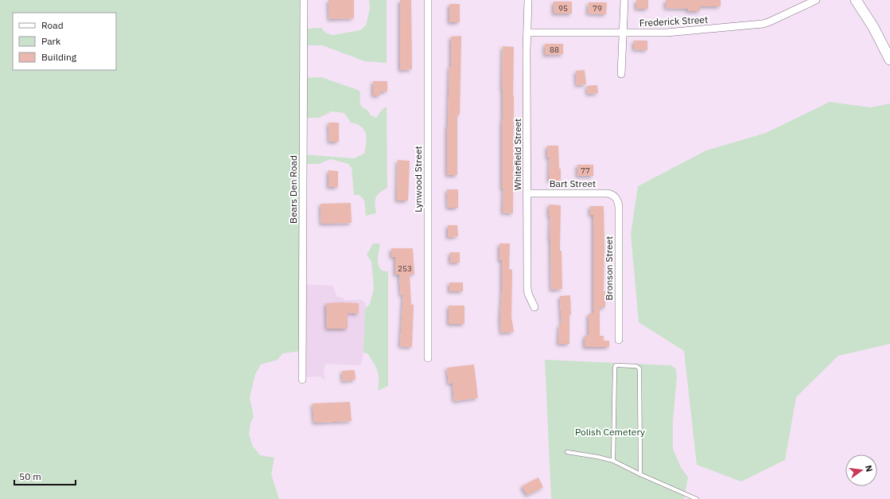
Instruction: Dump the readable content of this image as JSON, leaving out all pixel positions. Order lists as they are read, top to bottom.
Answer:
{
  "streets": {
    "street": [
      "Frederick Street",
      "Whitefield Street",
      "Lynwood Street",
      "Bart Street",
      "Bears Den Road",
      "Bronson Street"
    ]
  },
  "crossings": [
    ["Frederick Street", "Whitefield Street"],
    ["Whitefield Street", "Bart Street"],
    ["Bart Street", "Bronson Street"]
  ],
  "parks": ["Polish Cemetery"],
  "house_numbers": [
    "95",
    "79",
    "88",
    "77",
    "253"
  ],
  "legend": ["Road", "Park", "Building"],
  "scale_bar": "50 m",
  "north": "right"
}
